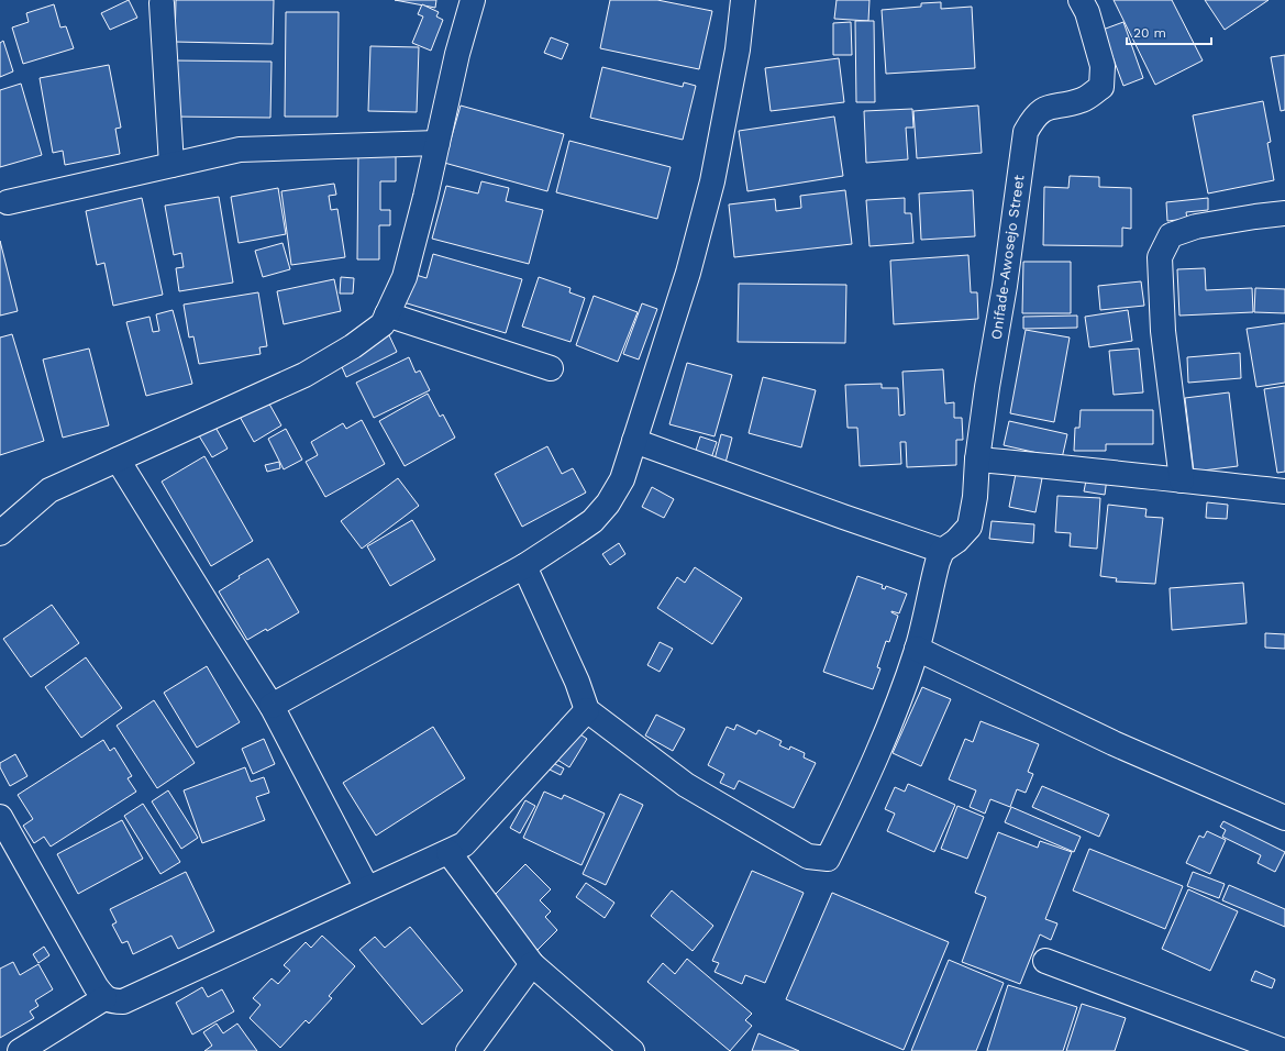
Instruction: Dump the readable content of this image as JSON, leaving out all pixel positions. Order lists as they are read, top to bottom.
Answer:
{
  "streets": {
    "street": ["Onifade-Awosejo Street"]
  },
  "scale_bar": "20 m"
}
